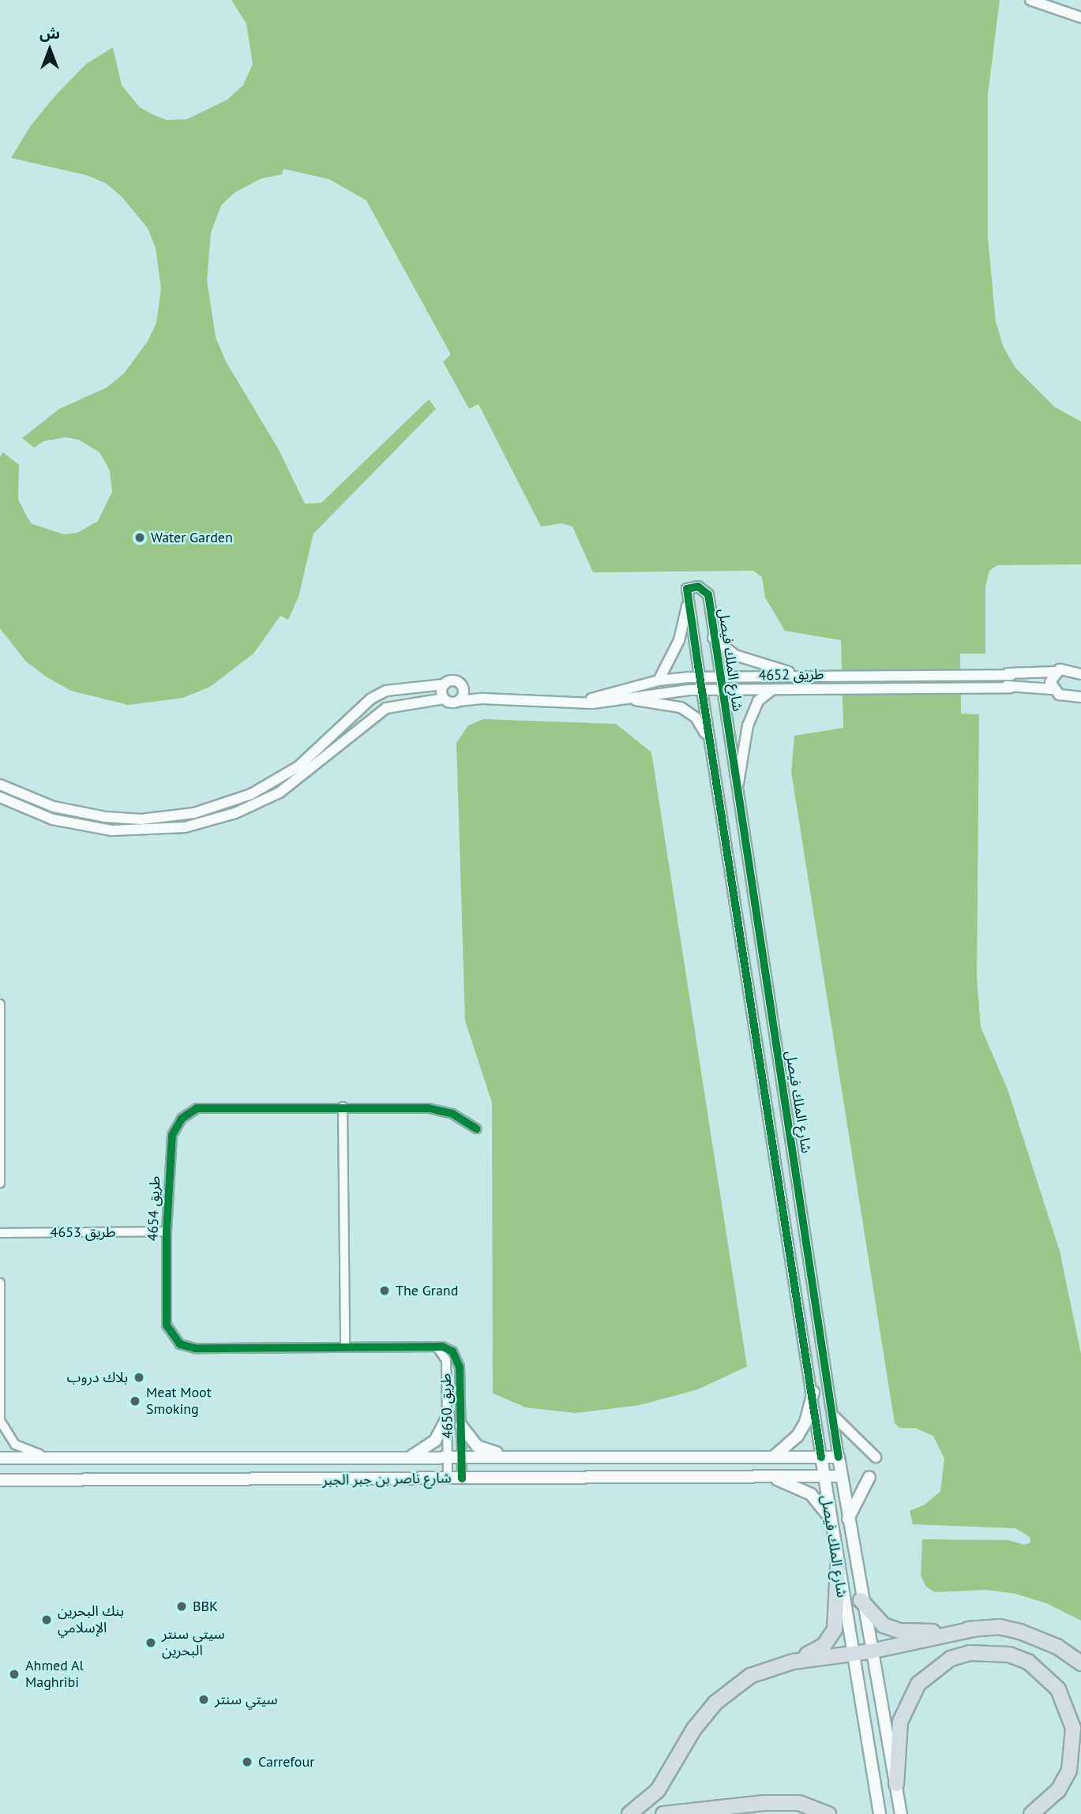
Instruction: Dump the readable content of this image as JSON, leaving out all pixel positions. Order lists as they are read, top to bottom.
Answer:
{
  "streets": {
    "main road": ["شارع الملك فيصل", "شارع ناصر بن جبر الجبر"],
    "street": [
      "طريق 4652",
      "طريق 4654",
      "طريق 4653",
      "طريق 4650"
    ]
  },
  "crossings": [
    ["شارع الملك فيصل", "طريق 4652"],
    ["شارع الملك فيصل", "شارع ناصر بن جبر الجبر"],
    ["طريق 4654", "طريق 4653"],
    ["طريق 4654", "طريق 4650"],
    ["طريق 4650", "شارع ناصر بن جبر الجبر"]
  ],
  "places": [
    "Water Garden",
    "The Grand",
    "بلاك دروب",
    "Meat Moot Smoking",
    "BBK",
    "بنك البحرين الإسلامي",
    "سيتي سنتر البحرين",
    "Ahmed Al Maghribi",
    "سيتي سنتر",
    "Carrefour"
  ],
  "north": "top"
}
